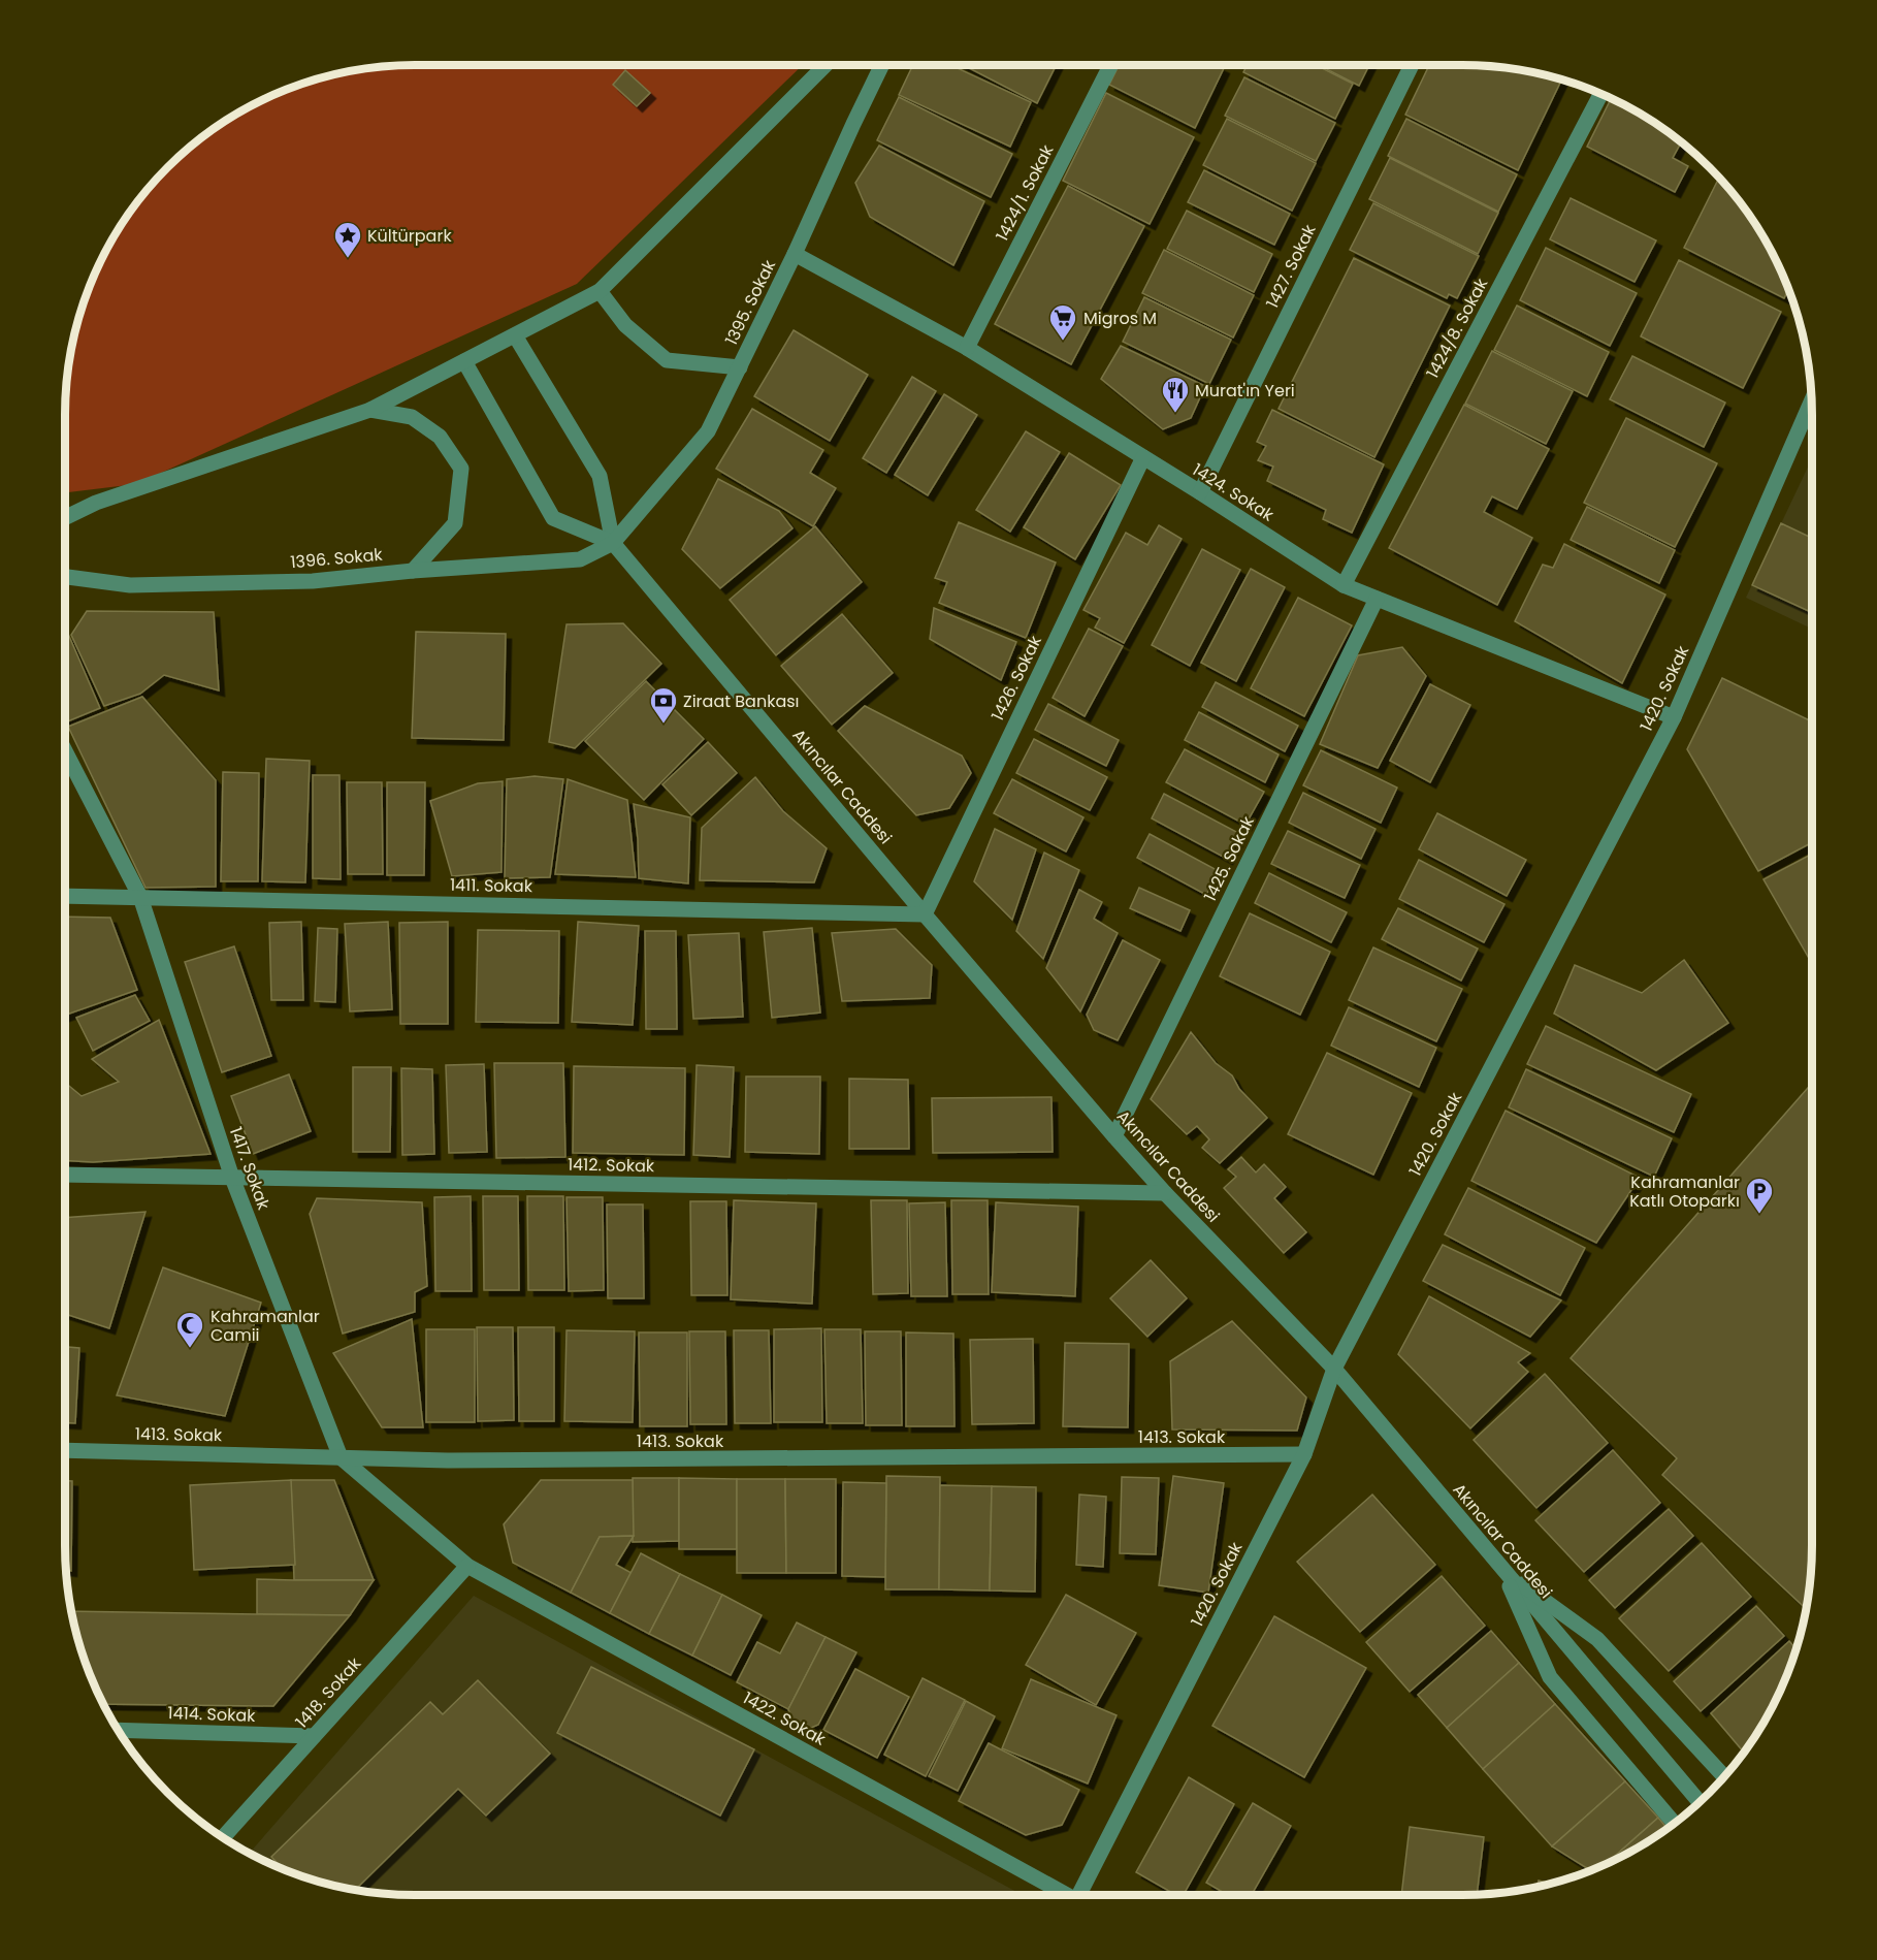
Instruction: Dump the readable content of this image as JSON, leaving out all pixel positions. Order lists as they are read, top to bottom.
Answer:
{
  "streets": {
    "street": [
      "1424/1. Sokak",
      "1427. Sokak",
      "1395. Sokak",
      "1424/8. Sokak",
      "1424. Sokak",
      "1396. Sokak",
      "1426. Sokak",
      "1420. Sokak",
      "Akıncılar Caddesi",
      "1425. Sokak",
      "1411. Sokak",
      "1412. Sokak",
      "1417. Sokak",
      "1413. Sokak",
      "1418. Sokak",
      "1414. Sokak",
      "1422. Sokak"
    ]
  },
  "crossings": [
    ["1424/1. Sokak", "1424. Sokak"],
    ["1427. Sokak", "1424. Sokak"],
    ["1395. Sokak", "1424. Sokak"],
    ["1395. Sokak", "1396. Sokak"],
    ["1395. Sokak", "Akıncılar Caddesi"],
    ["1424/8. Sokak", "1424. Sokak"],
    ["1424. Sokak", "1426. Sokak"],
    ["1424. Sokak", "1420. Sokak"],
    ["1424. Sokak", "1425. Sokak"],
    ["1396. Sokak", "Akıncılar Caddesi"],
    ["1426. Sokak", "Akıncılar Caddesi"],
    ["1426. Sokak", "1411. Sokak"],
    ["1420. Sokak", "Akıncılar Caddesi"],
    ["1420. Sokak", "1413. Sokak"],
    ["Akıncılar Caddesi", "1425. Sokak"],
    ["Akıncılar Caddesi", "1411. Sokak"],
    ["Akıncılar Caddesi", "1412. Sokak"],
    ["1411. Sokak", "1417. Sokak"],
    ["1412. Sokak", "1417. Sokak"],
    ["1417. Sokak", "1413. Sokak"],
    ["1417. Sokak", "1418. Sokak"],
    ["1417. Sokak", "1422. Sokak"],
    ["1418. Sokak", "1414. Sokak"],
    ["1418. Sokak", "1422. Sokak"]
  ],
  "places": {
    "place": ["Kültürpark"],
    "supermarket": ["Migros M"],
    "restaurant": ["Murat'ın Yeri"],
    "bank": ["Ziraat Bankası"],
    "parking": ["Kahramanlar Katlı Otoparkı"],
    "mosque": ["Kahramanlar Camii"]
  }
}
